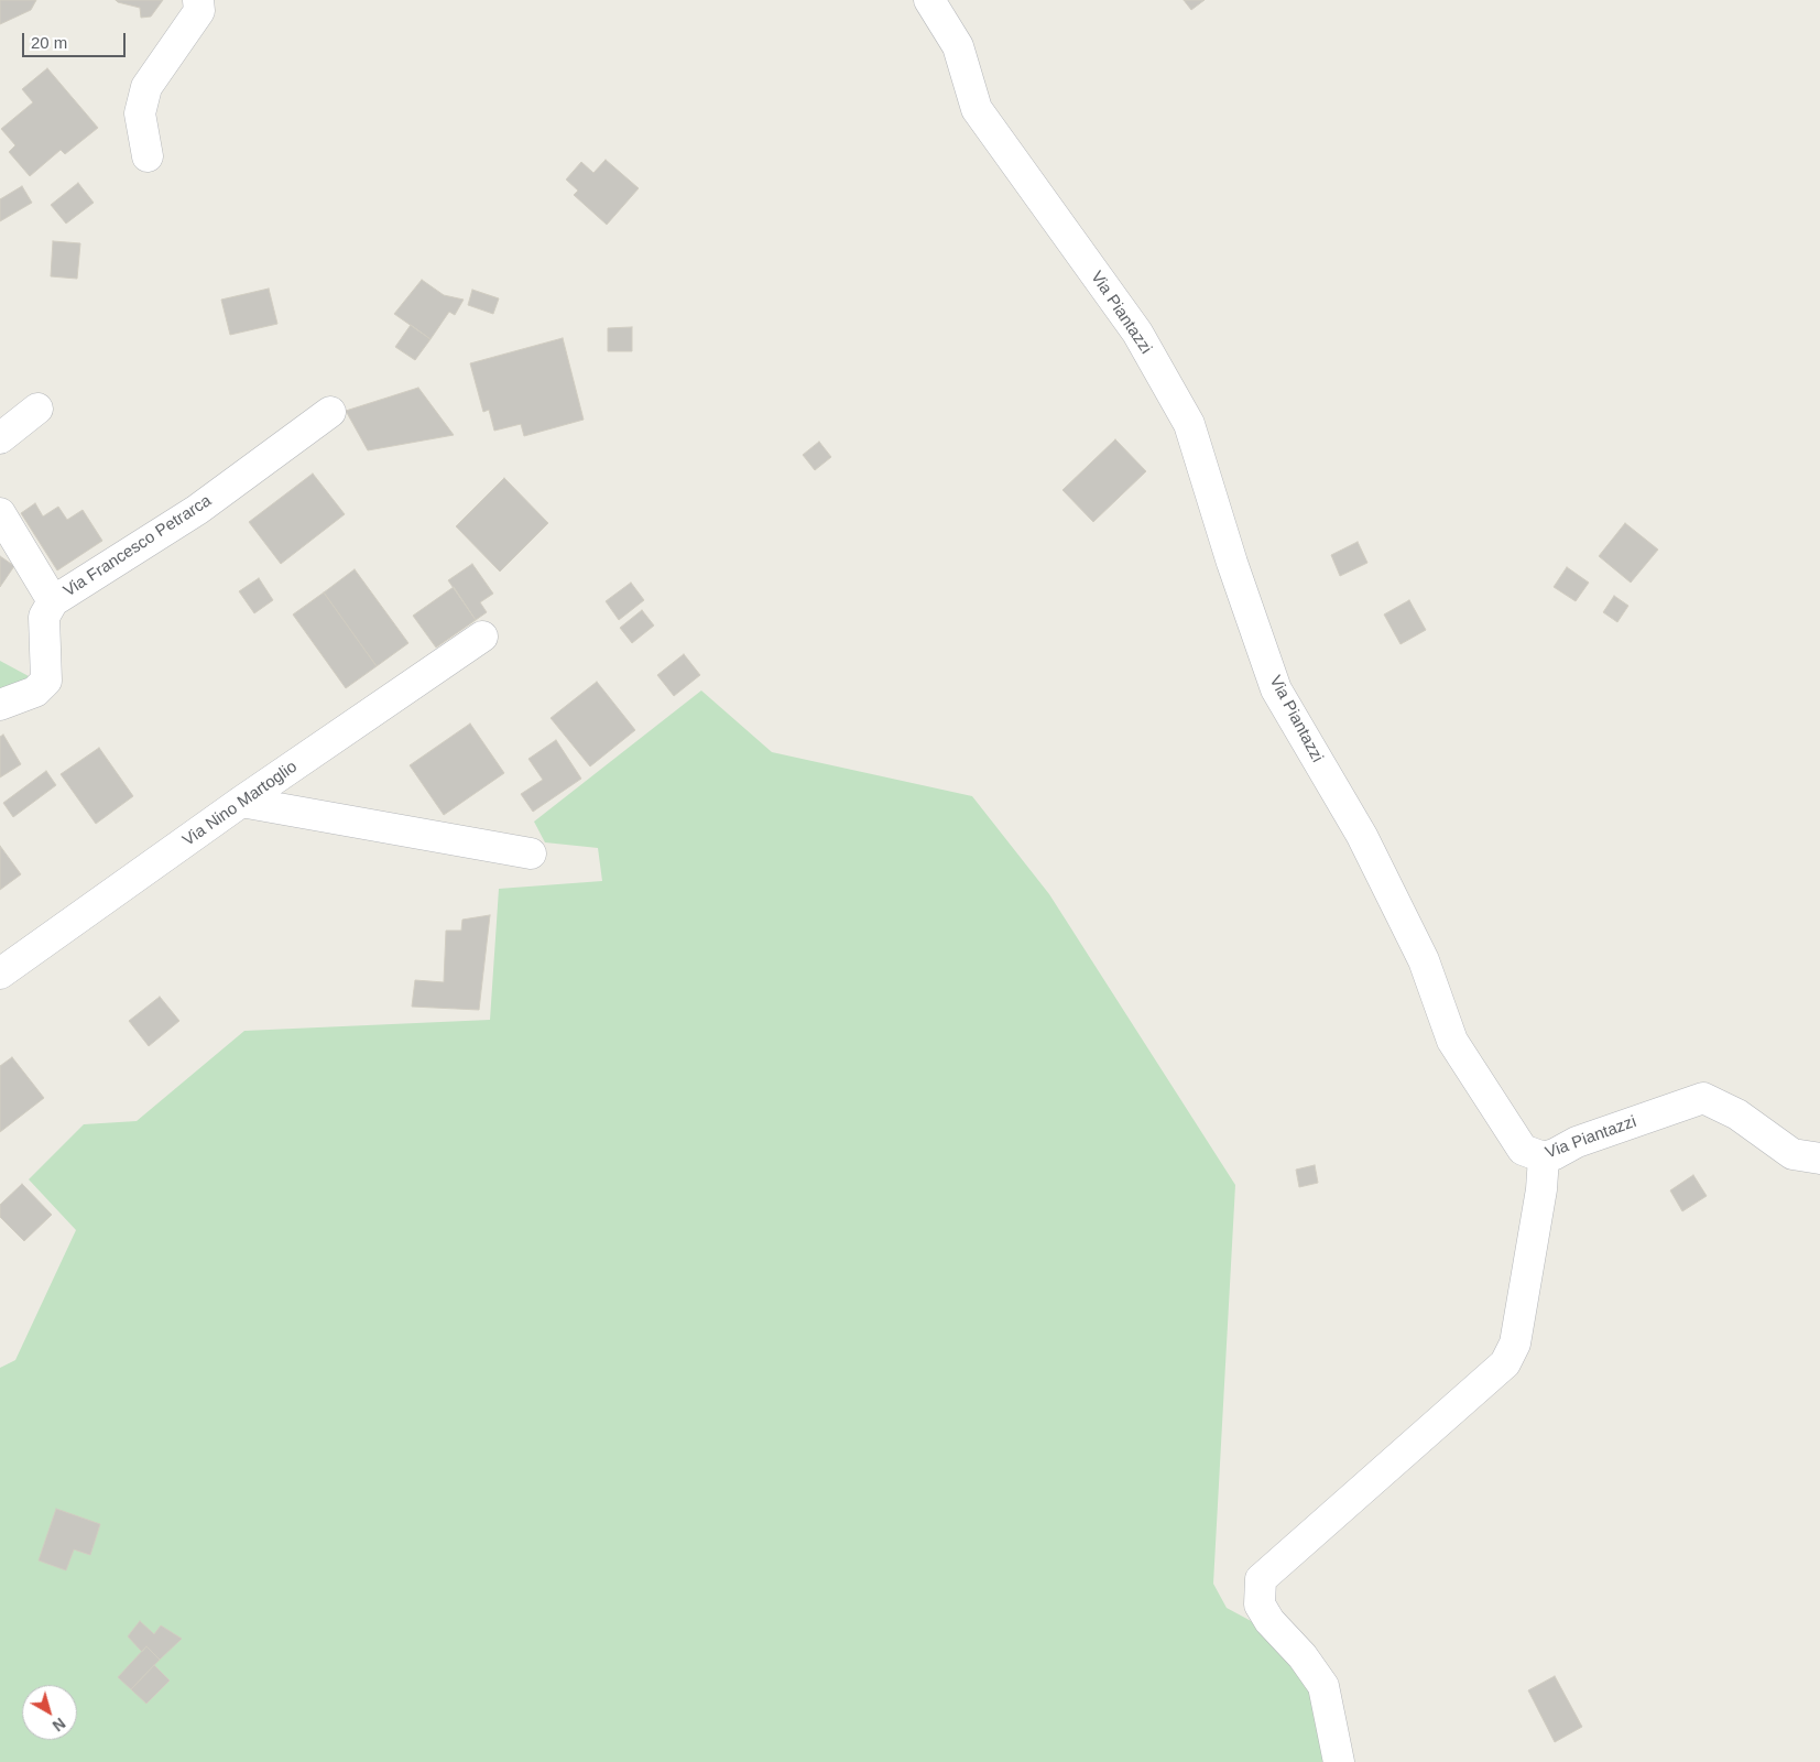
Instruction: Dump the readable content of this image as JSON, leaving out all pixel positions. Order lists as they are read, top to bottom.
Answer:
{
  "streets": {
    "street": ["Via Piantazzi", "Via Francesco Petrarca", "Via Nino Martoglio"]
  },
  "scale_bar": "20 m",
  "north": "bottom right"
}
